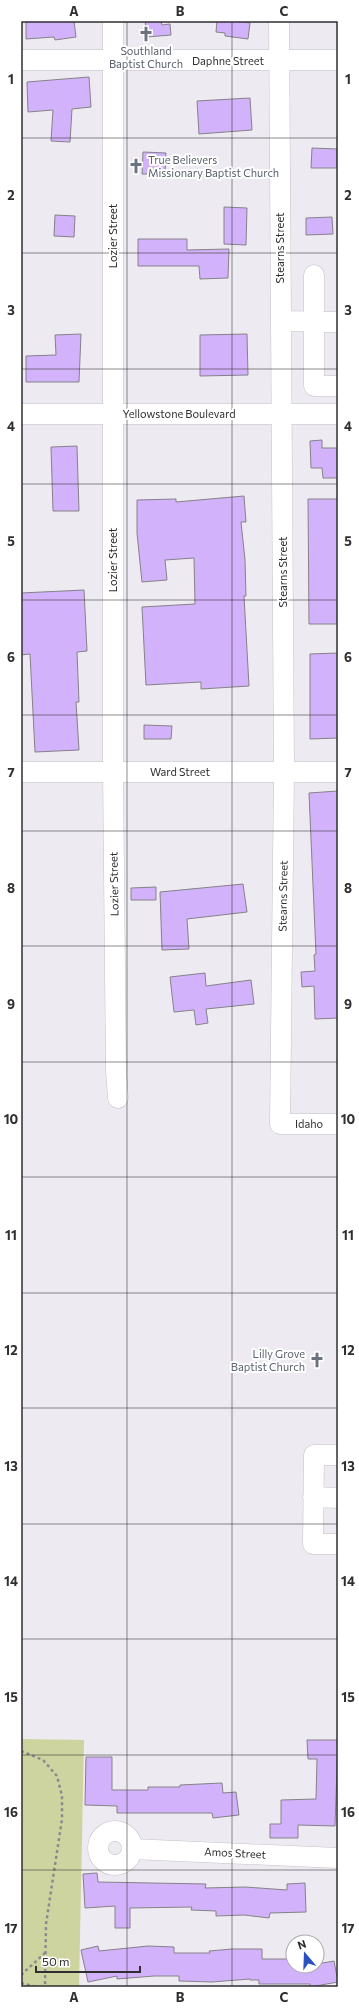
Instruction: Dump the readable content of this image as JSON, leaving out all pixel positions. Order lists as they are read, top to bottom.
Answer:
{
  "streets": {
    "street": [
      "Daphne Street",
      "Lozier Street",
      "Stearns Street",
      "Yellowstone Boulevard",
      "Ward Street",
      "Idaho",
      "Amos Street"
    ]
  },
  "crossings": [
    ["Daphne Street", "Lozier Street"],
    ["Daphne Street", "Stearns Street"],
    ["Lozier Street", "Yellowstone Boulevard"],
    ["Lozier Street", "Ward Street"],
    ["Stearns Street", "Yellowstone Boulevard"],
    ["Stearns Street", "Ward Street"],
    ["Stearns Street", "Idaho"]
  ],
  "places": {
    "church": ["Southland Baptist Church", "True Believers Missionary Baptist Church", "Lilly Grove Baptist Church"]
  },
  "scale_bar": "50 m",
  "north": "top",
  "grid": {
    "columns": ["A", "B", "C"],
    "rows": [
      "1",
      "2",
      "3",
      "4",
      "5",
      "6",
      "7",
      "8",
      "9",
      "10",
      "11",
      "12",
      "13",
      "14",
      "15",
      "16",
      "17"
    ]
  }
}
